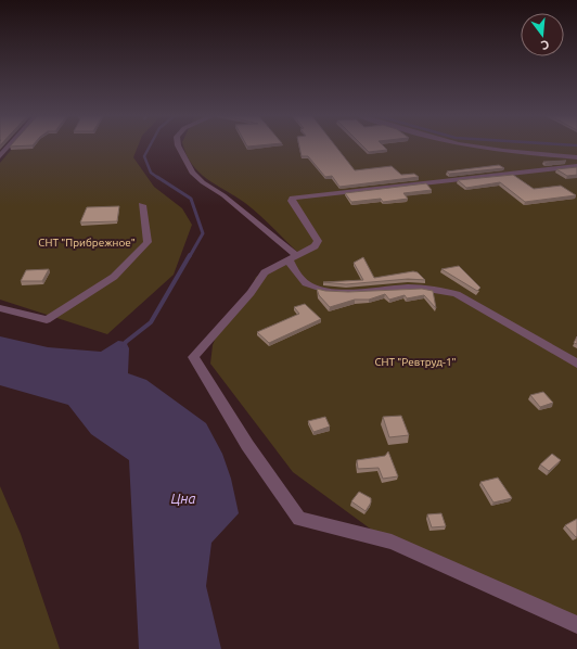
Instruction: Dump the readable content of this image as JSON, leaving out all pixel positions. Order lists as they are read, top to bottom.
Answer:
{
  "water": ["Цна"],
  "parks": ["СНТ \"Прибрежное\"", "СНТ \"Ревтруд-1\""],
  "north": "bottom"
}
